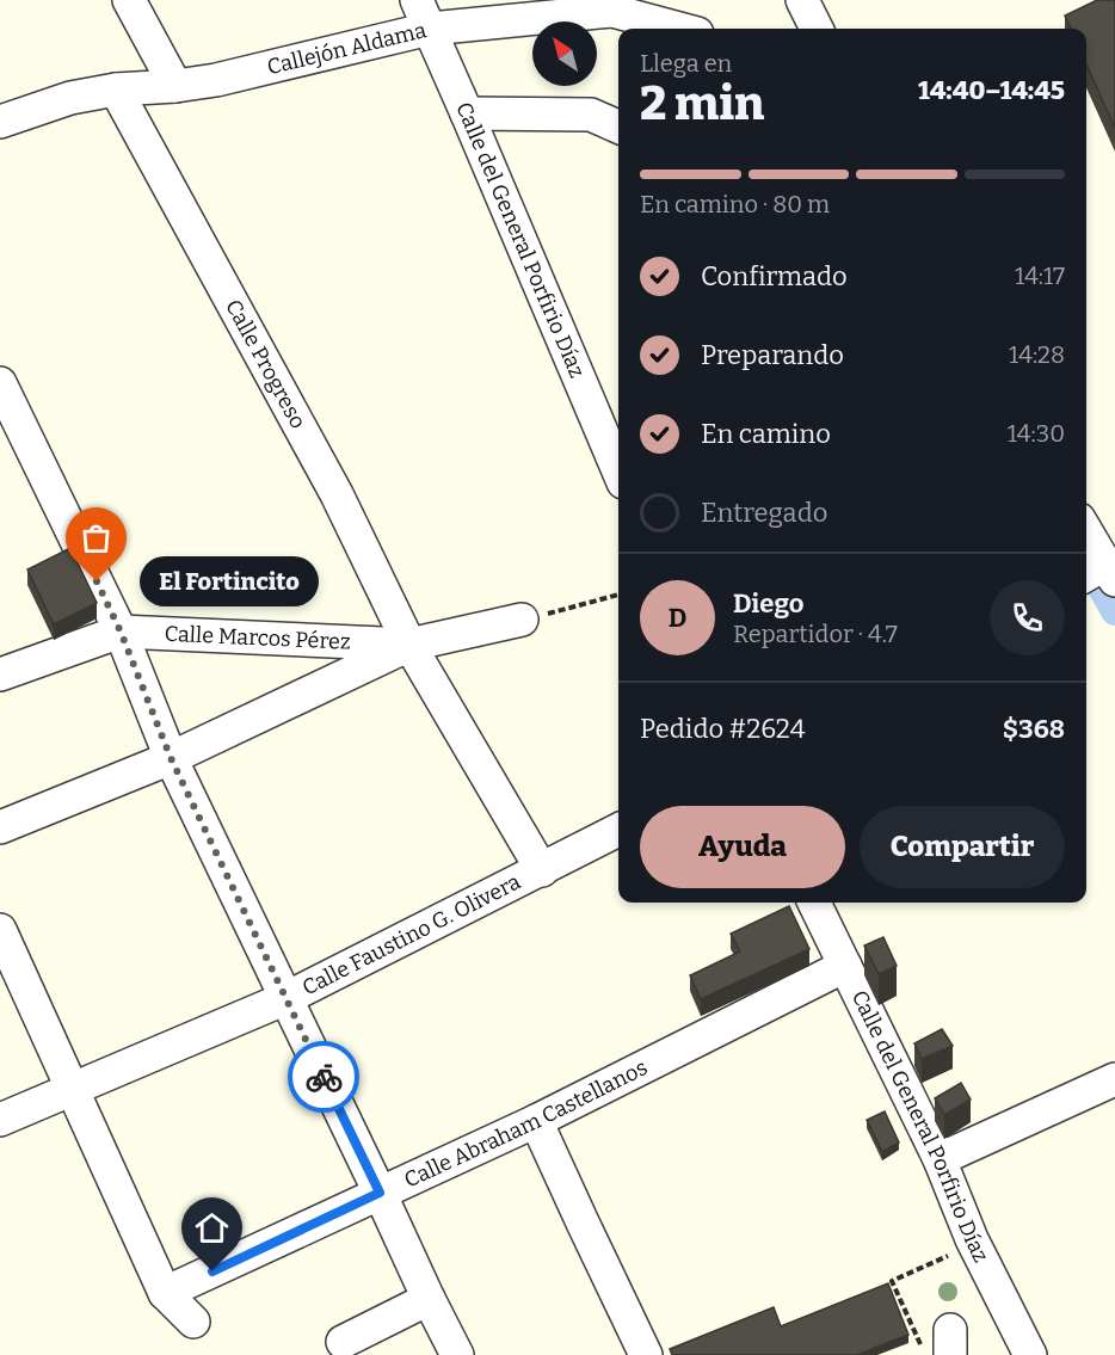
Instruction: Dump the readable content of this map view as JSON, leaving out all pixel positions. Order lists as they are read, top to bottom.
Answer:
{
  "streets": {
    "street": [
      "Callejón Aldama",
      "Calle del General Porfirio Díaz",
      "Calle Progreso",
      "Calle Marcos Pérez",
      "Calle Faustino G. Olivera",
      "Calle Abraham Castellanos"
    ]
  },
  "crossings": [
    ["Callejón Aldama", "Calle del General Porfirio Díaz"],
    ["Callejón Aldama", "Calle Progreso"],
    ["Calle del General Porfirio Díaz", "Calle Abraham Castellanos"],
    ["Calle Progreso", "Calle Marcos Pérez"],
    ["Calle Progreso", "Calle Faustino G. Olivera"]
  ],
  "places": ["El Fortincito"],
  "north": "top left",
  "page": {
    "heading": ["2 min", "Llega en", "14:40–14:45"],
    "panel": [
      "Diego",
      "Repartidor · 4.7",
      "Pedido #2624",
      "$368"
    ],
    "bar": "En camino · 80 m",
    "list": [
      ["Confirmado", "14:17"],
      ["Preparando", "14:28"],
      ["En camino", "14:30"],
      "Entregado"
    ],
    "bubble": "El Fortincito",
    "round": "D",
    "buttons": ["Ayuda", "Compartir"]
  }
}
